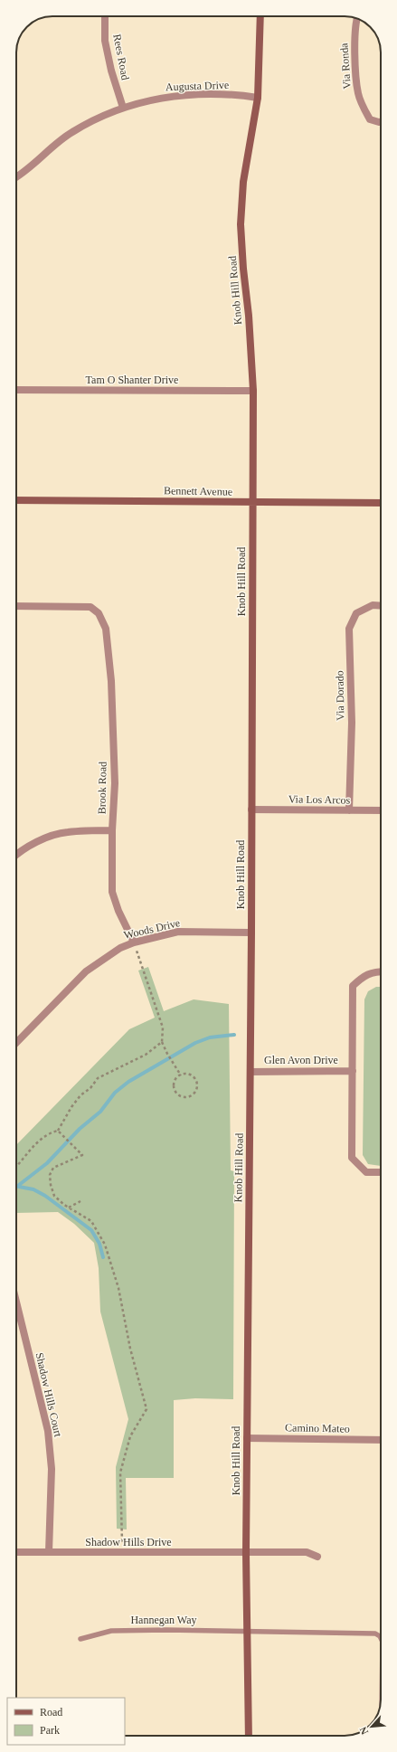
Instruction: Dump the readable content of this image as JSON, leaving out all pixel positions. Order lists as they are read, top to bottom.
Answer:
{
  "streets": {
    "street": [
      "Rees Road",
      "Via Ronda",
      "Augusta Drive",
      "Knob Hill Road",
      "Tam O Shanter Drive",
      "Bennett Avenue",
      "Via Dorado",
      "Brook Road",
      "Via Los Arcos",
      "Woods Drive",
      "Glen Avon Drive",
      "Shadow Hills Court",
      "Camino Mateo",
      "Shadow Hills Drive"
    ],
    "lane": ["Hannegan Way"]
  },
  "crossings": [
    ["Rees Road", "Augusta Drive"],
    ["Augusta Drive", "Knob Hill Road"],
    ["Knob Hill Road", "Tam O Shanter Drive"],
    ["Knob Hill Road", "Bennett Avenue"],
    ["Knob Hill Road", "Via Los Arcos"],
    ["Knob Hill Road", "Woods Drive"],
    ["Knob Hill Road", "Glen Avon Drive"],
    ["Knob Hill Road", "Camino Mateo"],
    ["Knob Hill Road", "Shadow Hills Drive"],
    ["Knob Hill Road", "Hannegan Way"],
    ["Via Dorado", "Via Los Arcos"],
    ["Brook Road", "Woods Drive"],
    ["Shadow Hills Court", "Shadow Hills Drive"]
  ],
  "legend": ["Road", "Park"],
  "north": "bottom left"
}
